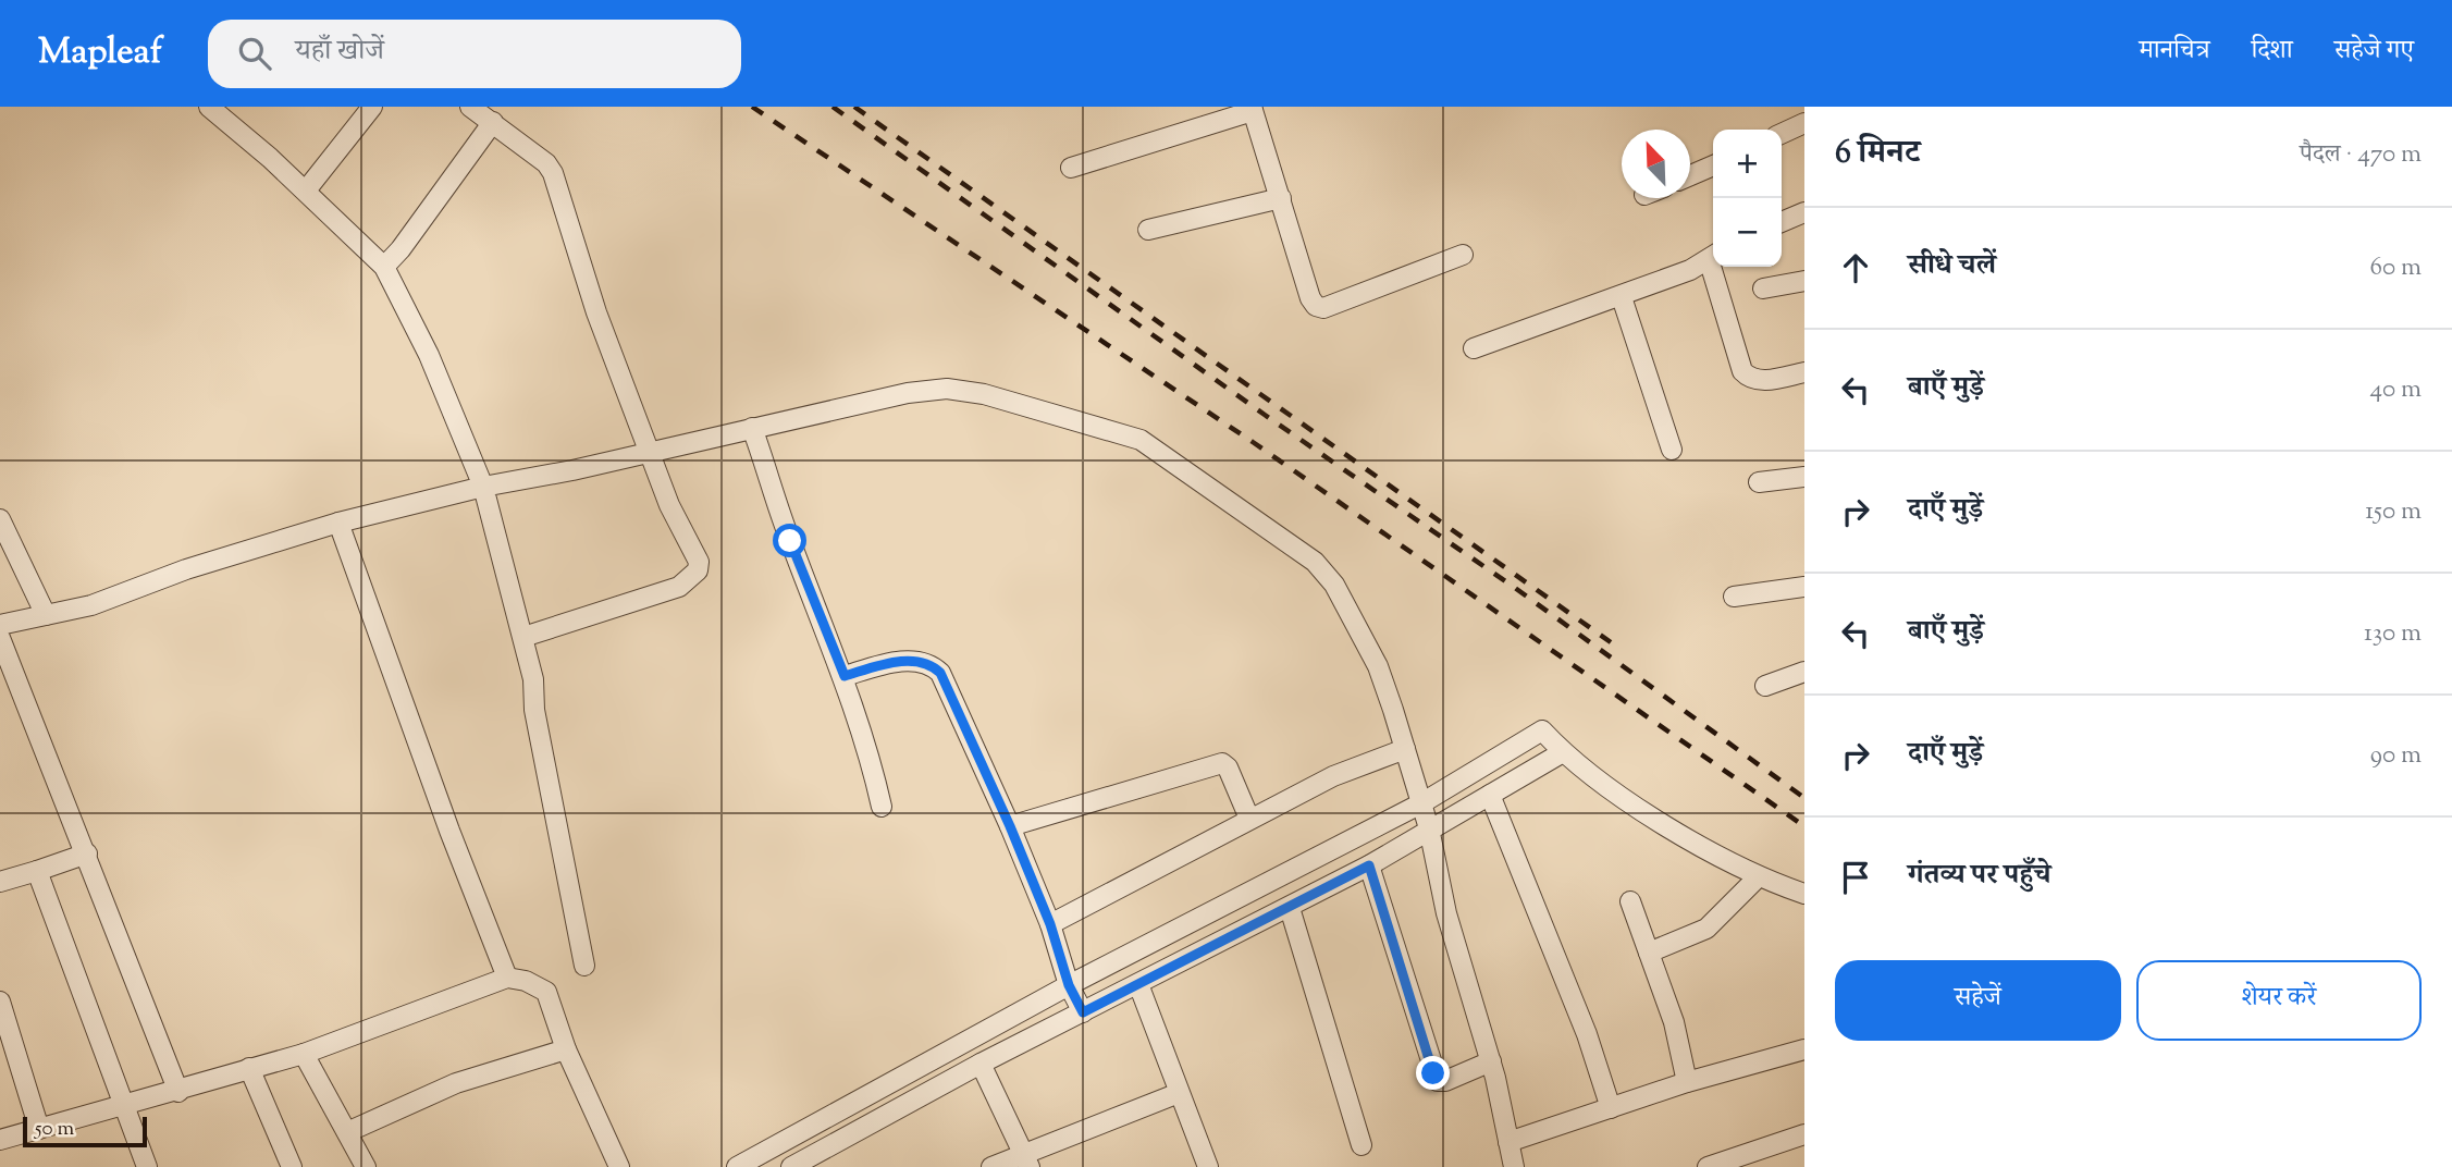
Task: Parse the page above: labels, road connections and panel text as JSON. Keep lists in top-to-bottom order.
{
  "scale_bar": "50 m",
  "north": "top left",
  "page": {
    "header": "Mapleaf",
    "search": "यहाँ खोजें",
    "nav": ["मानचित्र", "दिशा", "सहेजे गए"],
    "heading": ["6 मिनट", "पैदल · 470 m"],
    "map_buttons": ["+", "−"],
    "list": [
      ["सीधे चलें", "60 m"],
      ["बाएँ मुड़ें", "40 m"],
      ["दाएँ मुड़ें", "150 m"],
      ["बाएँ मुड़ें", "130 m"],
      ["दाएँ मुड़ें", "90 m"],
      "गंतव्य पर पहुँचे"
    ],
    "buttons": ["सहेजें", "शेयर करें"],
    "scale": "50 m"
  }
}
